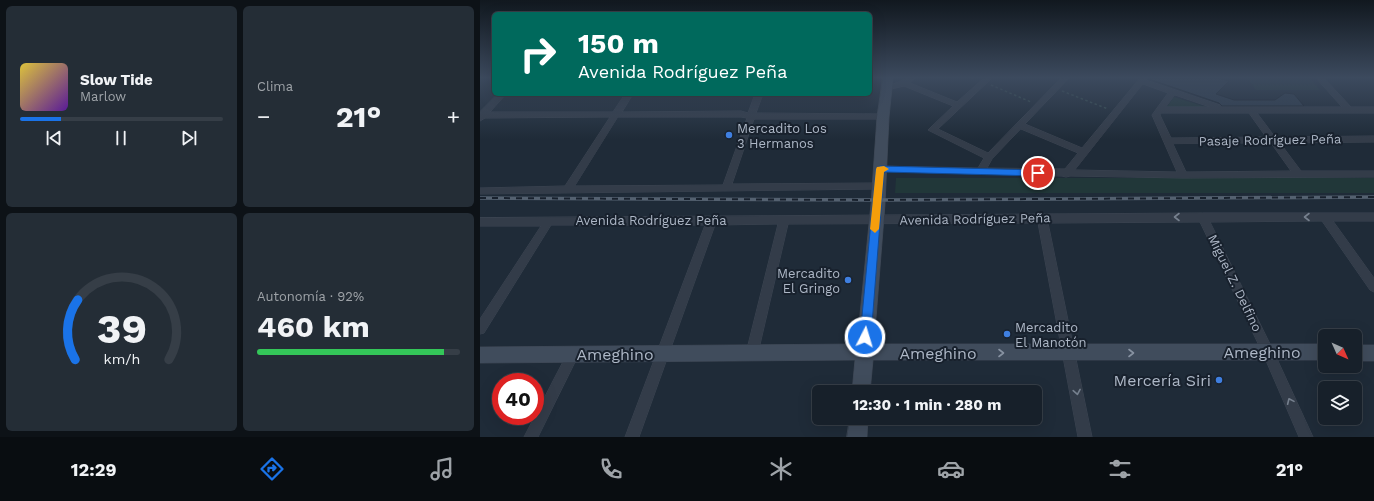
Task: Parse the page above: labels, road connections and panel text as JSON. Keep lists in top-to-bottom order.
{
  "streets": {
    "street": [
      "Pasaje Rodríguez Peña",
      "Avenida Rodríguez Peña",
      "Miguel Z. Delfino",
      "Ameghino"
    ]
  },
  "crossings": [
    ["Avenida Rodríguez Peña", "Miguel Z. Delfino"],
    ["Miguel Z. Delfino", "Ameghino"]
  ],
  "one_way": ["Miguel Z. Delfino", "Ameghino"],
  "places": [
    "Mercadito Los 3 Hermanos",
    "Mercadito El Gringo",
    "Mercadito El Manotón",
    "Mercería Siri"
  ],
  "north": "bottom right",
  "page": {
    "tile": [
      "Clima",
      ["Autonomía · 92%", "460 km"]
    ],
    "turn": ["150 m", "Avenida Rodríguez Peña"],
    "song": ["Slow Tide", "Marlow"],
    "heat": ["−", "21°", "+"],
    "limit": "40",
    "trip": "12:30 · 1 min · 280 m",
    "tabs": ["12:29", "21°"],
    "gauge": ["39", "km/h"]
  }
}
